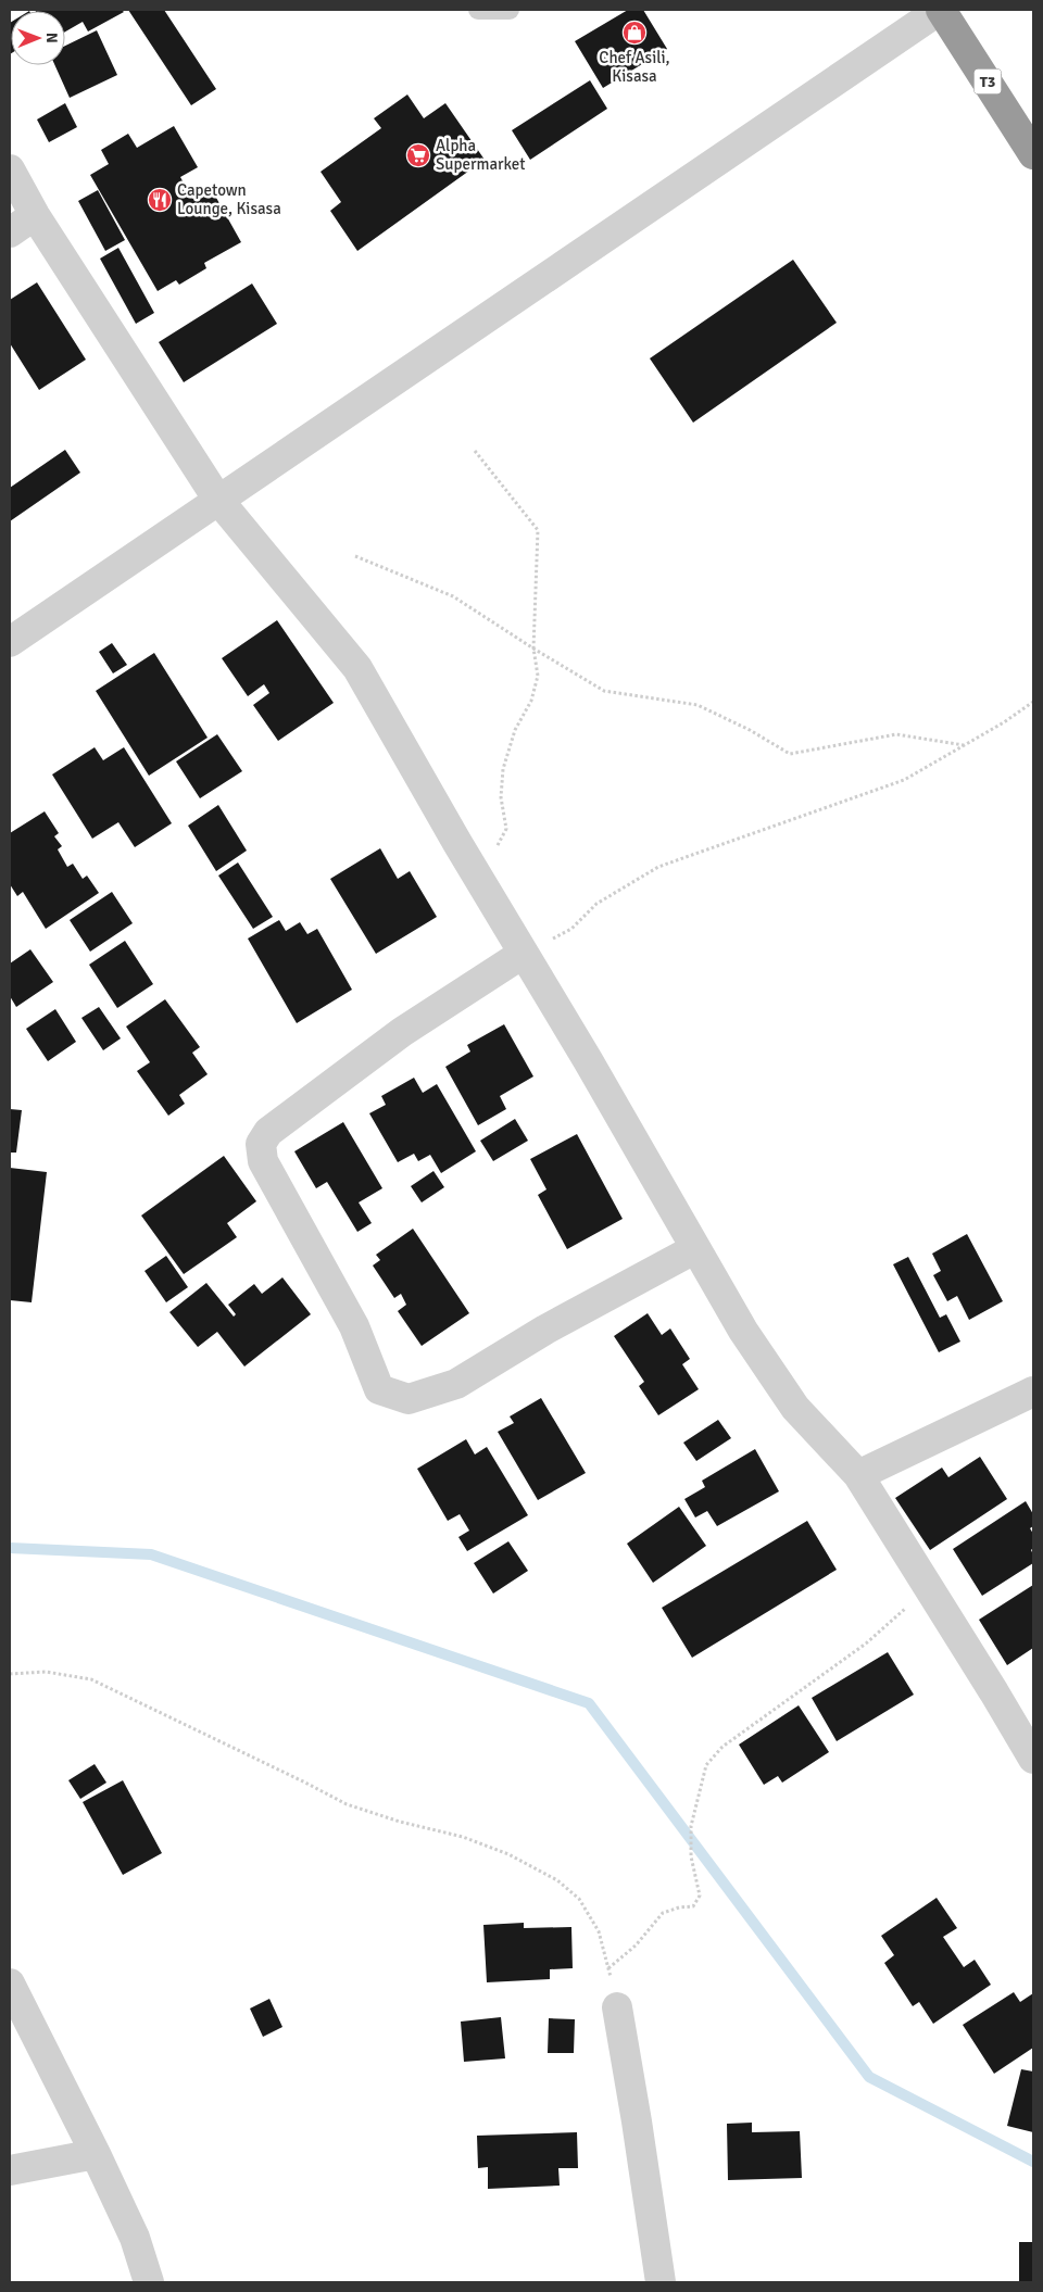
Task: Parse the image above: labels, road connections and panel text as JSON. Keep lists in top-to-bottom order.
{
  "streets": {
    "highway": ["T3"]
  },
  "places": {
    "shop": ["Chef Asili, Kisasa"],
    "supermarket": ["Alpha Supermarket"],
    "restaurant": ["Capetown Lounge, Kisasa"]
  },
  "north": "right"
}
